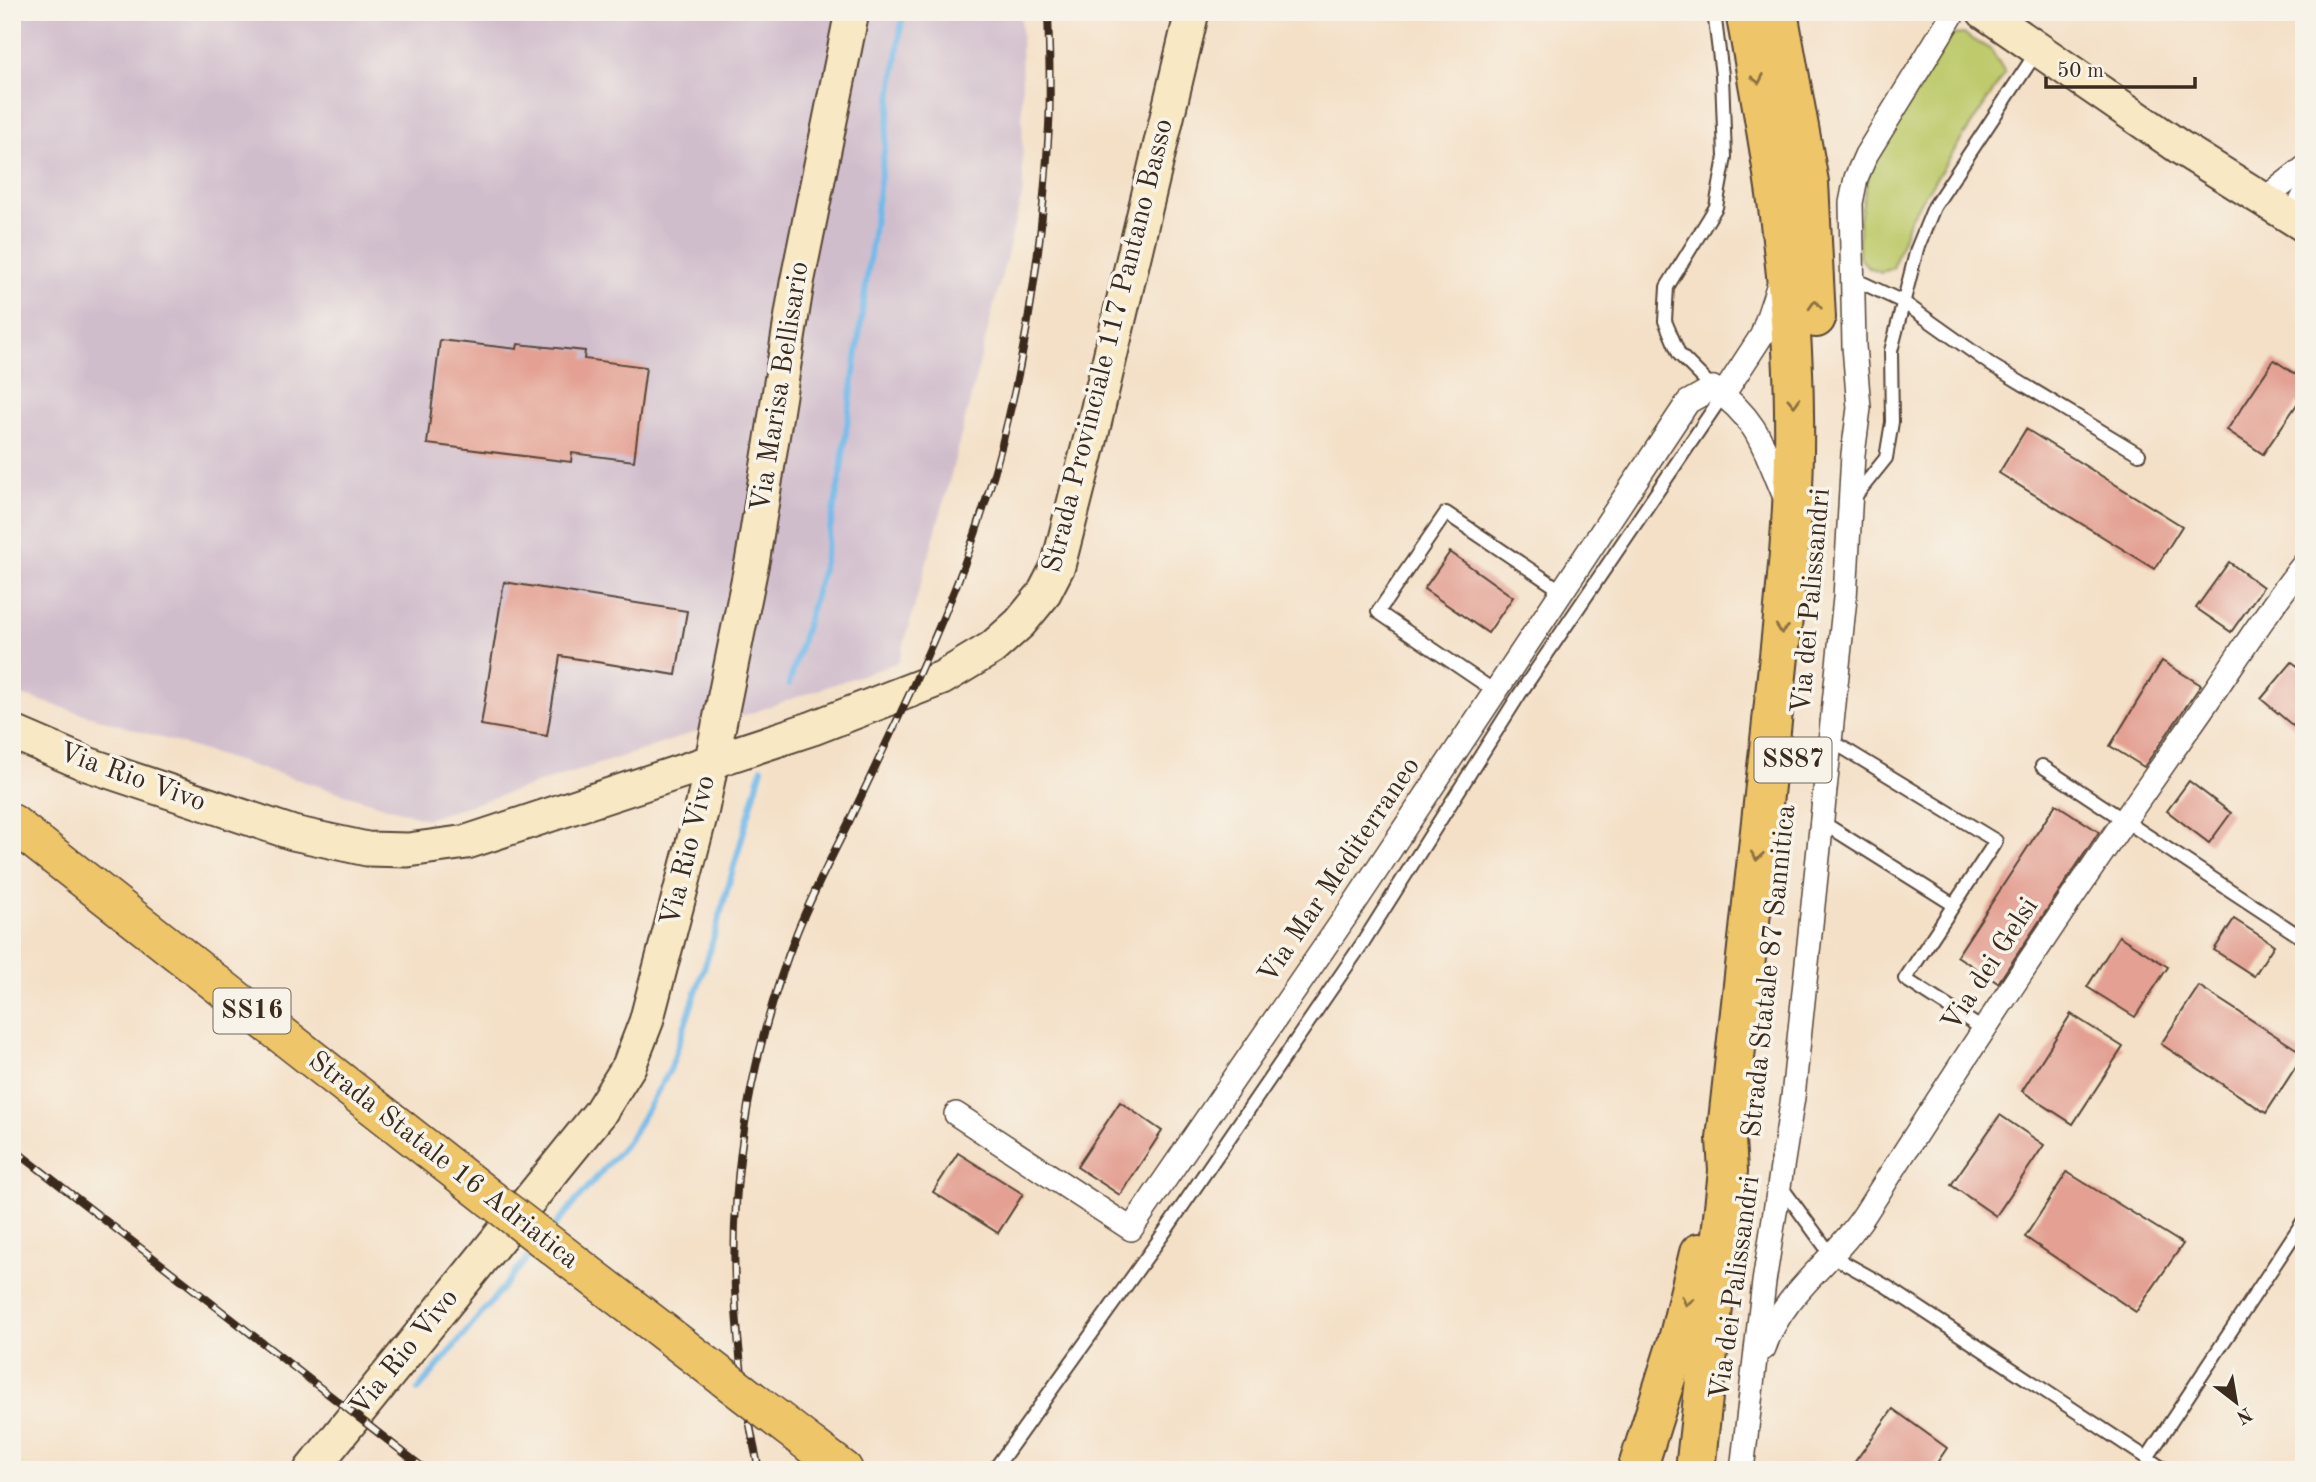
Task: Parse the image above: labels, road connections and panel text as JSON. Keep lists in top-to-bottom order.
{
  "streets": {
    "highway": ["SS87", "Strada Statale 87 Sannitica"],
    "main road": ["SS16", "Strada Statale 16 Adriatica"],
    "street": [
      "Strada Provinciale 117 Pantano Basso",
      "Via Marisa Bellisario",
      "Via dei Palissandri",
      "Via Rio Vivo",
      "Via Mar Mediterraneo",
      "Via dei Gelsi"
    ]
  },
  "crossings": [
    ["Strada Provinciale 117 Pantano Basso", "Via Marisa Bellisario"],
    ["Strada Provinciale 117 Pantano Basso", "Via Rio Vivo"],
    ["Via Marisa Bellisario", "Via Rio Vivo"],
    ["Via dei Palissandri", "Via dei Gelsi"],
    ["SS87", "Strada Statale 87 Sannitica"]
  ],
  "scale_bar": "50 m",
  "north": "bottom right"
}
